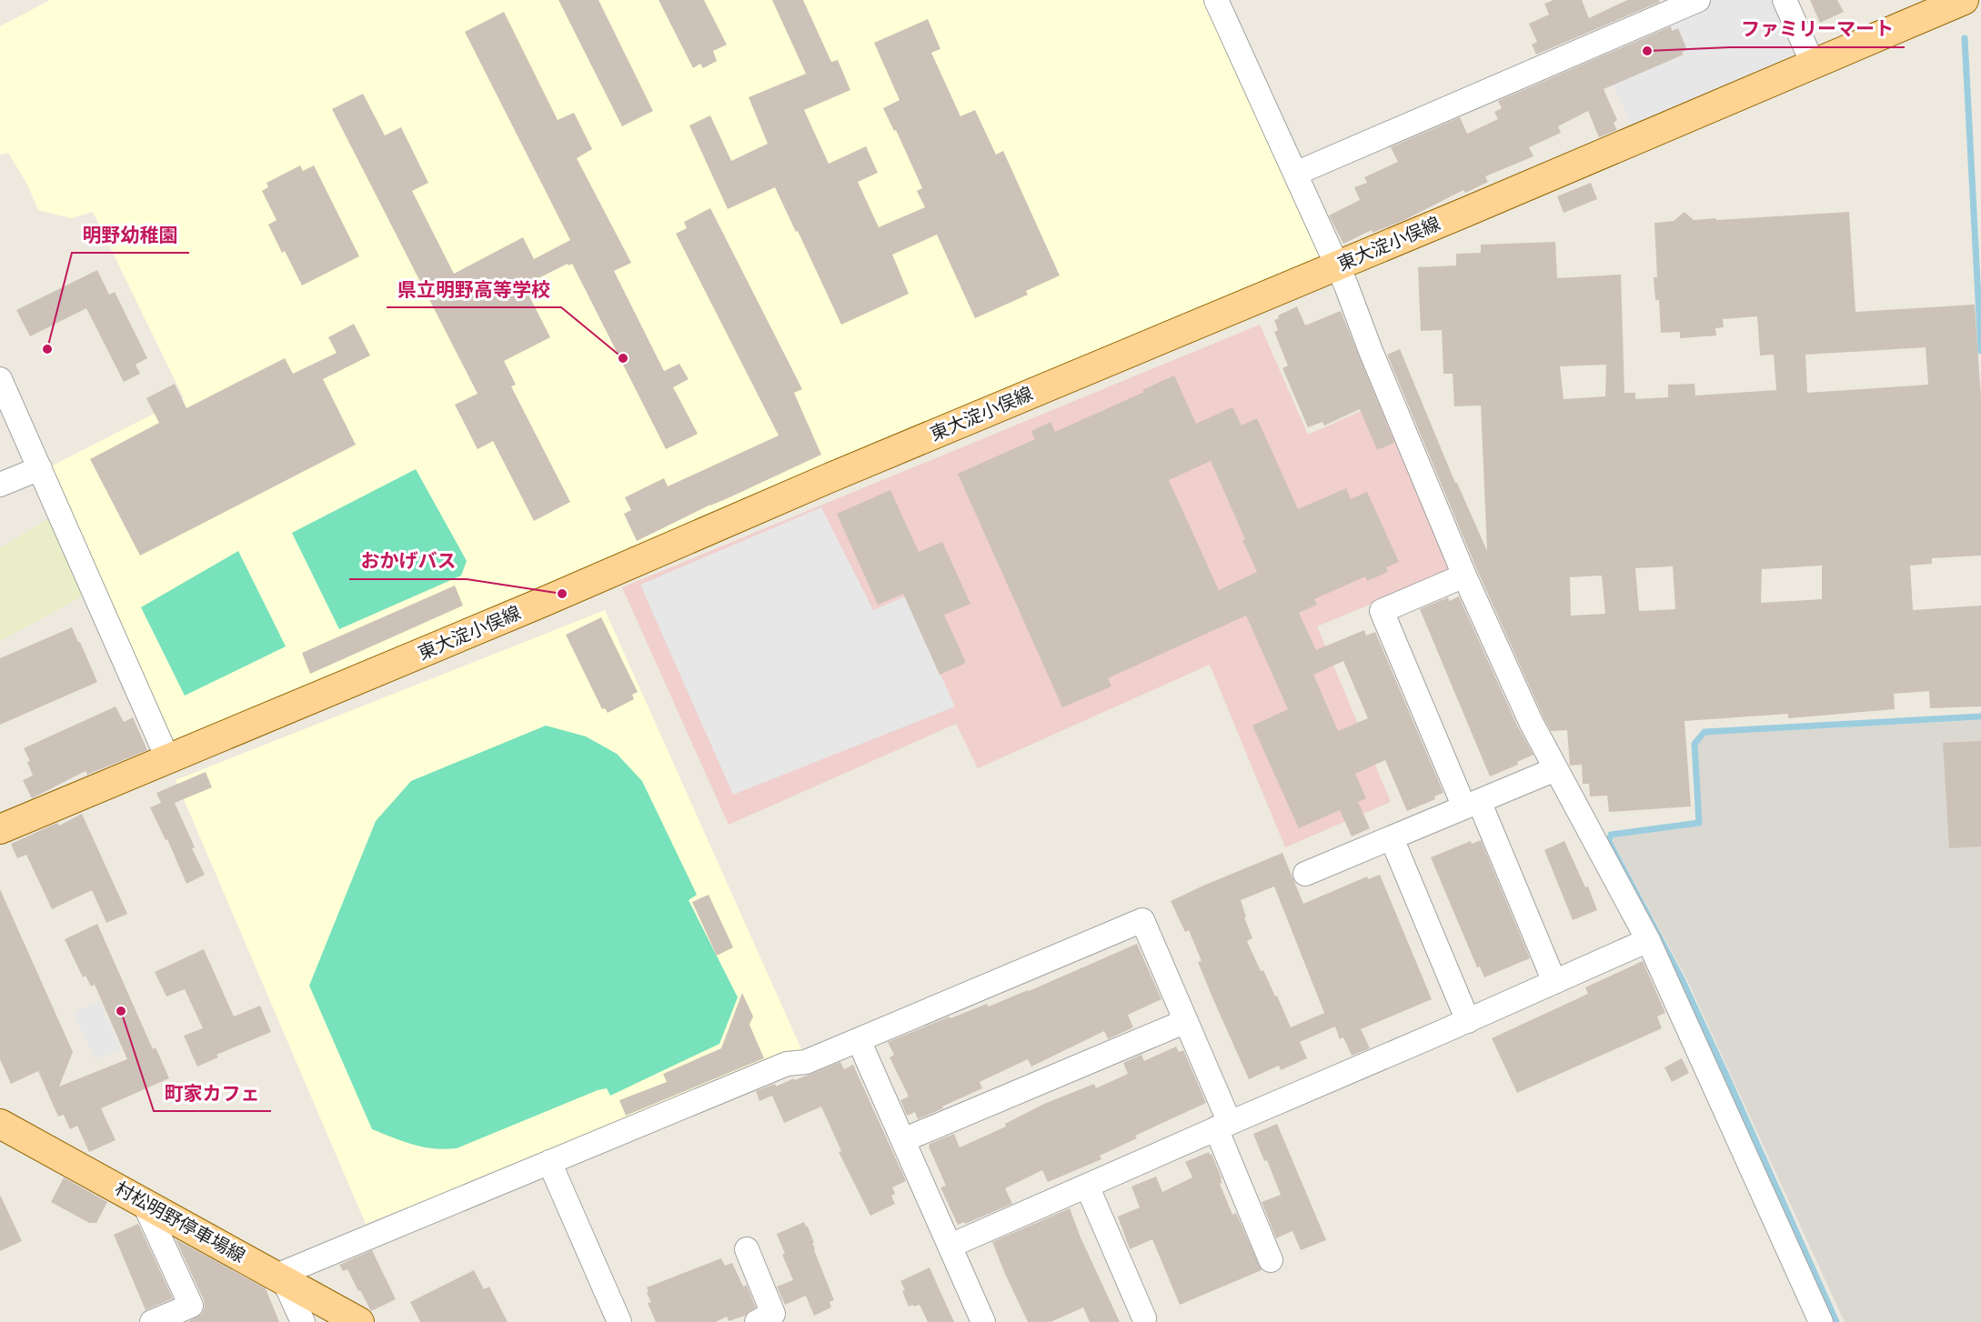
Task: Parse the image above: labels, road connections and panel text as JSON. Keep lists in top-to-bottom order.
{
  "streets": {
    "main road": ["東大淀小俣線", "村松明野停車場線"]
  },
  "places": [
    "ファミリーマート",
    "明野幼稚園",
    "県立明野高等学校",
    "おかげバス",
    "町家カフェ"
  ]
}
